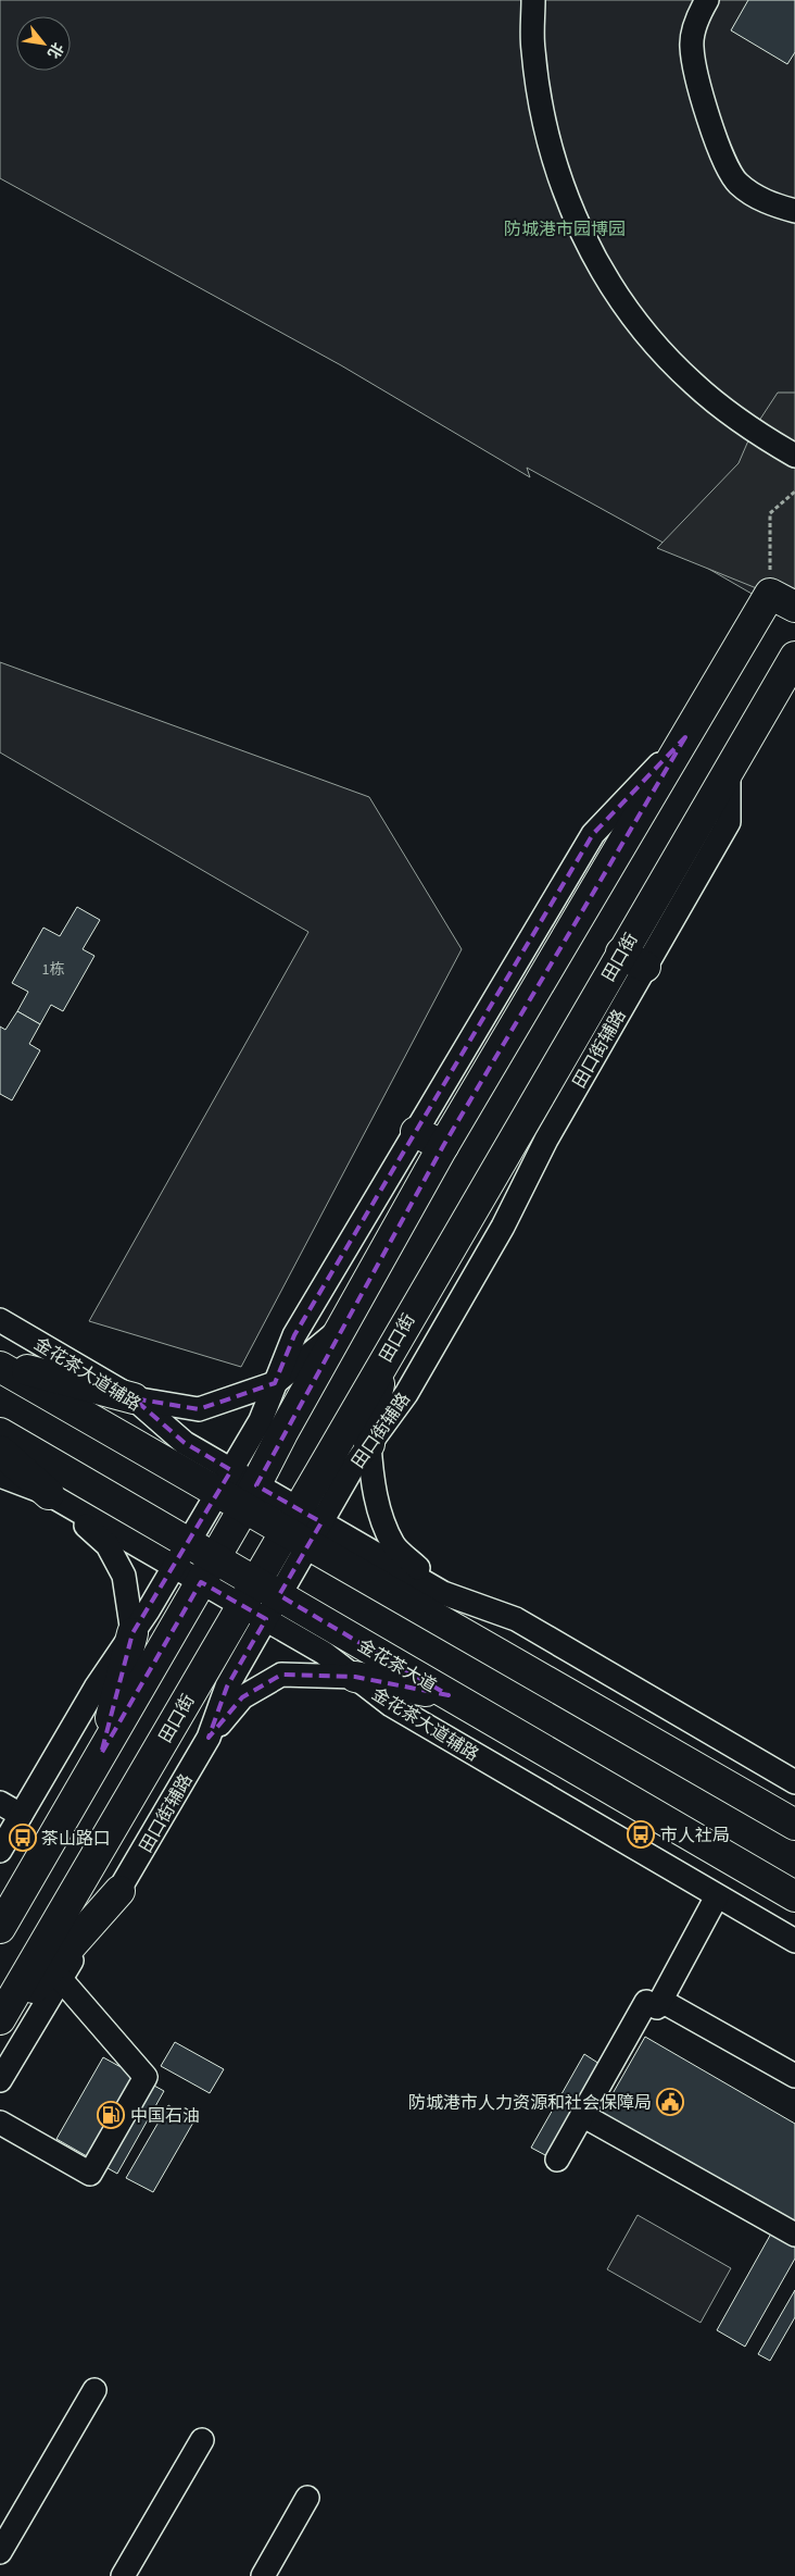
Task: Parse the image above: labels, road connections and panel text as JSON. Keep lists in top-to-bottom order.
{
  "streets": {
    "main road": ["田口街", "金花茶大道"],
    "street": ["田口街辅路", "金花茶大道辅路"]
  },
  "crossings": [
    ["田口街", "田口街辅路"],
    ["田口街", "金花茶大道辅路"],
    ["田口街", "金花茶大道"],
    ["田口街辅路", "金花茶大道辅路"],
    ["田口街辅路", "金花茶大道"],
    ["金花茶大道辅路", "金花茶大道"]
  ],
  "parks": ["防城港市园博园"],
  "places": {
    "bus stop": ["市人社局", "茶山路口"],
    "public building": ["防城港市人力资源和社会保障局"],
    "fuel station": ["中国石油"]
  },
  "house_numbers": ["1栋"],
  "north": "bottom right"
}
